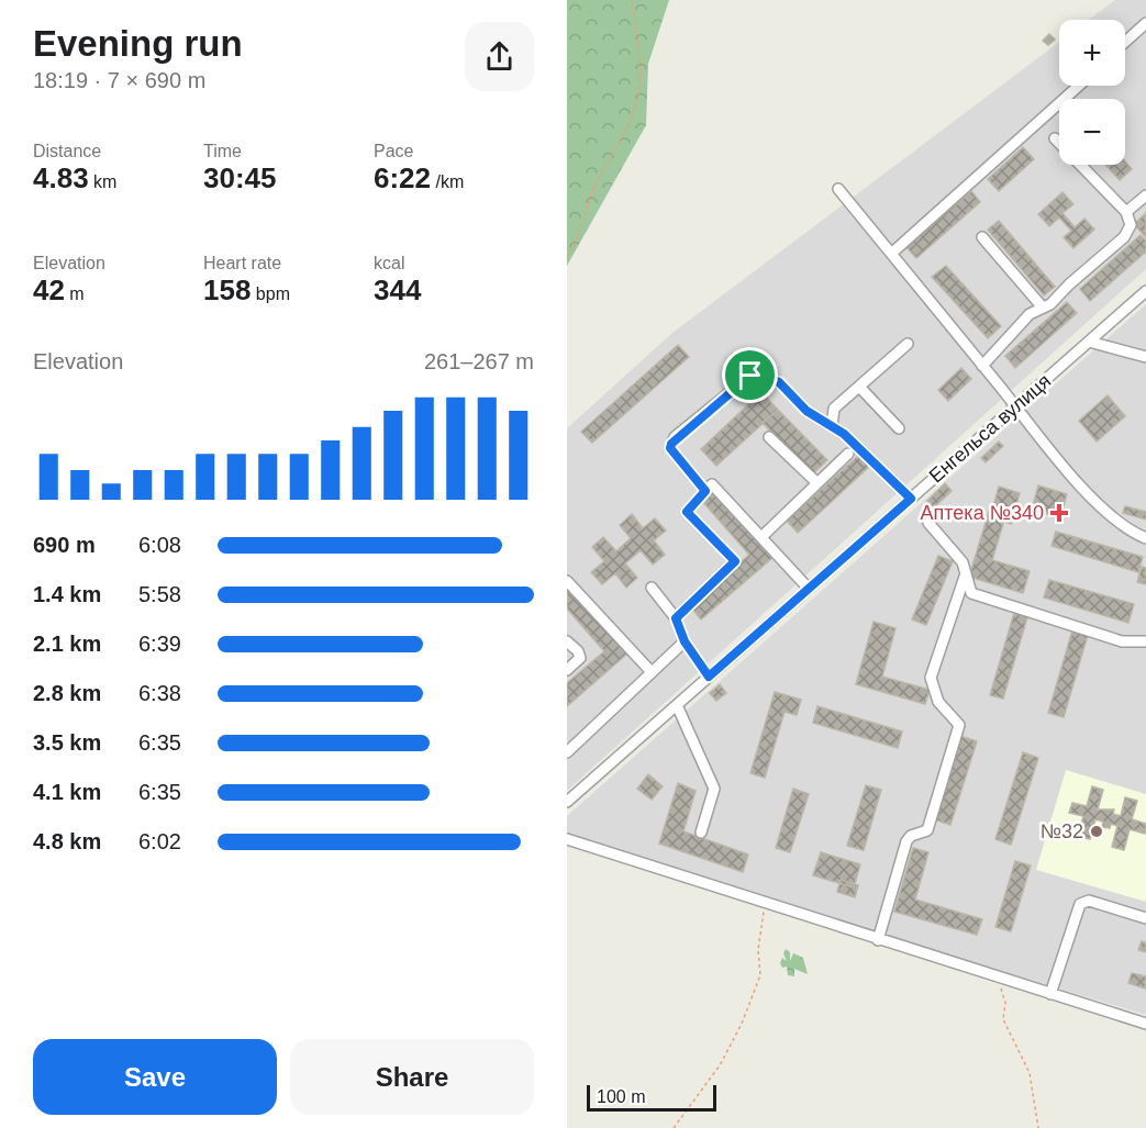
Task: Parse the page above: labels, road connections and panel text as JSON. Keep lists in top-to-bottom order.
{
  "streets": {
    "street": ["Енгельса вулиця"]
  },
  "places": {
    "health": ["Аптека №340"],
    "other": ["№32"]
  },
  "scale_bar": "100 m",
  "page": {
    "heading": ["Evening run", "18:19 · 7 × 690 m"],
    "map_buttons": ["+", "−"],
    "stats": [
      ["Distance", "4.83 km"],
      ["Time", "30:45"],
      ["Pace", "6:22 /km"],
      ["Elevation", "42 m"],
      ["Heart rate", "158 bpm"],
      ["kcal", "344"]
    ],
    "chart": ["Elevation", "261–267 m"],
    "list": [
      {
        "name": "690 m",
        "note": "6:08"
      },
      {
        "name": "1.4 km",
        "note": "5:58"
      },
      {
        "name": "2.1 km",
        "note": "6:39"
      },
      {
        "name": "2.8 km",
        "note": "6:38"
      },
      {
        "name": "3.5 km",
        "note": "6:35"
      },
      {
        "name": "4.1 km",
        "note": "6:35"
      },
      {
        "name": "4.8 km",
        "note": "6:02"
      }
    ],
    "buttons": ["Save", "Share"],
    "scale": "100 m"
  }
}
